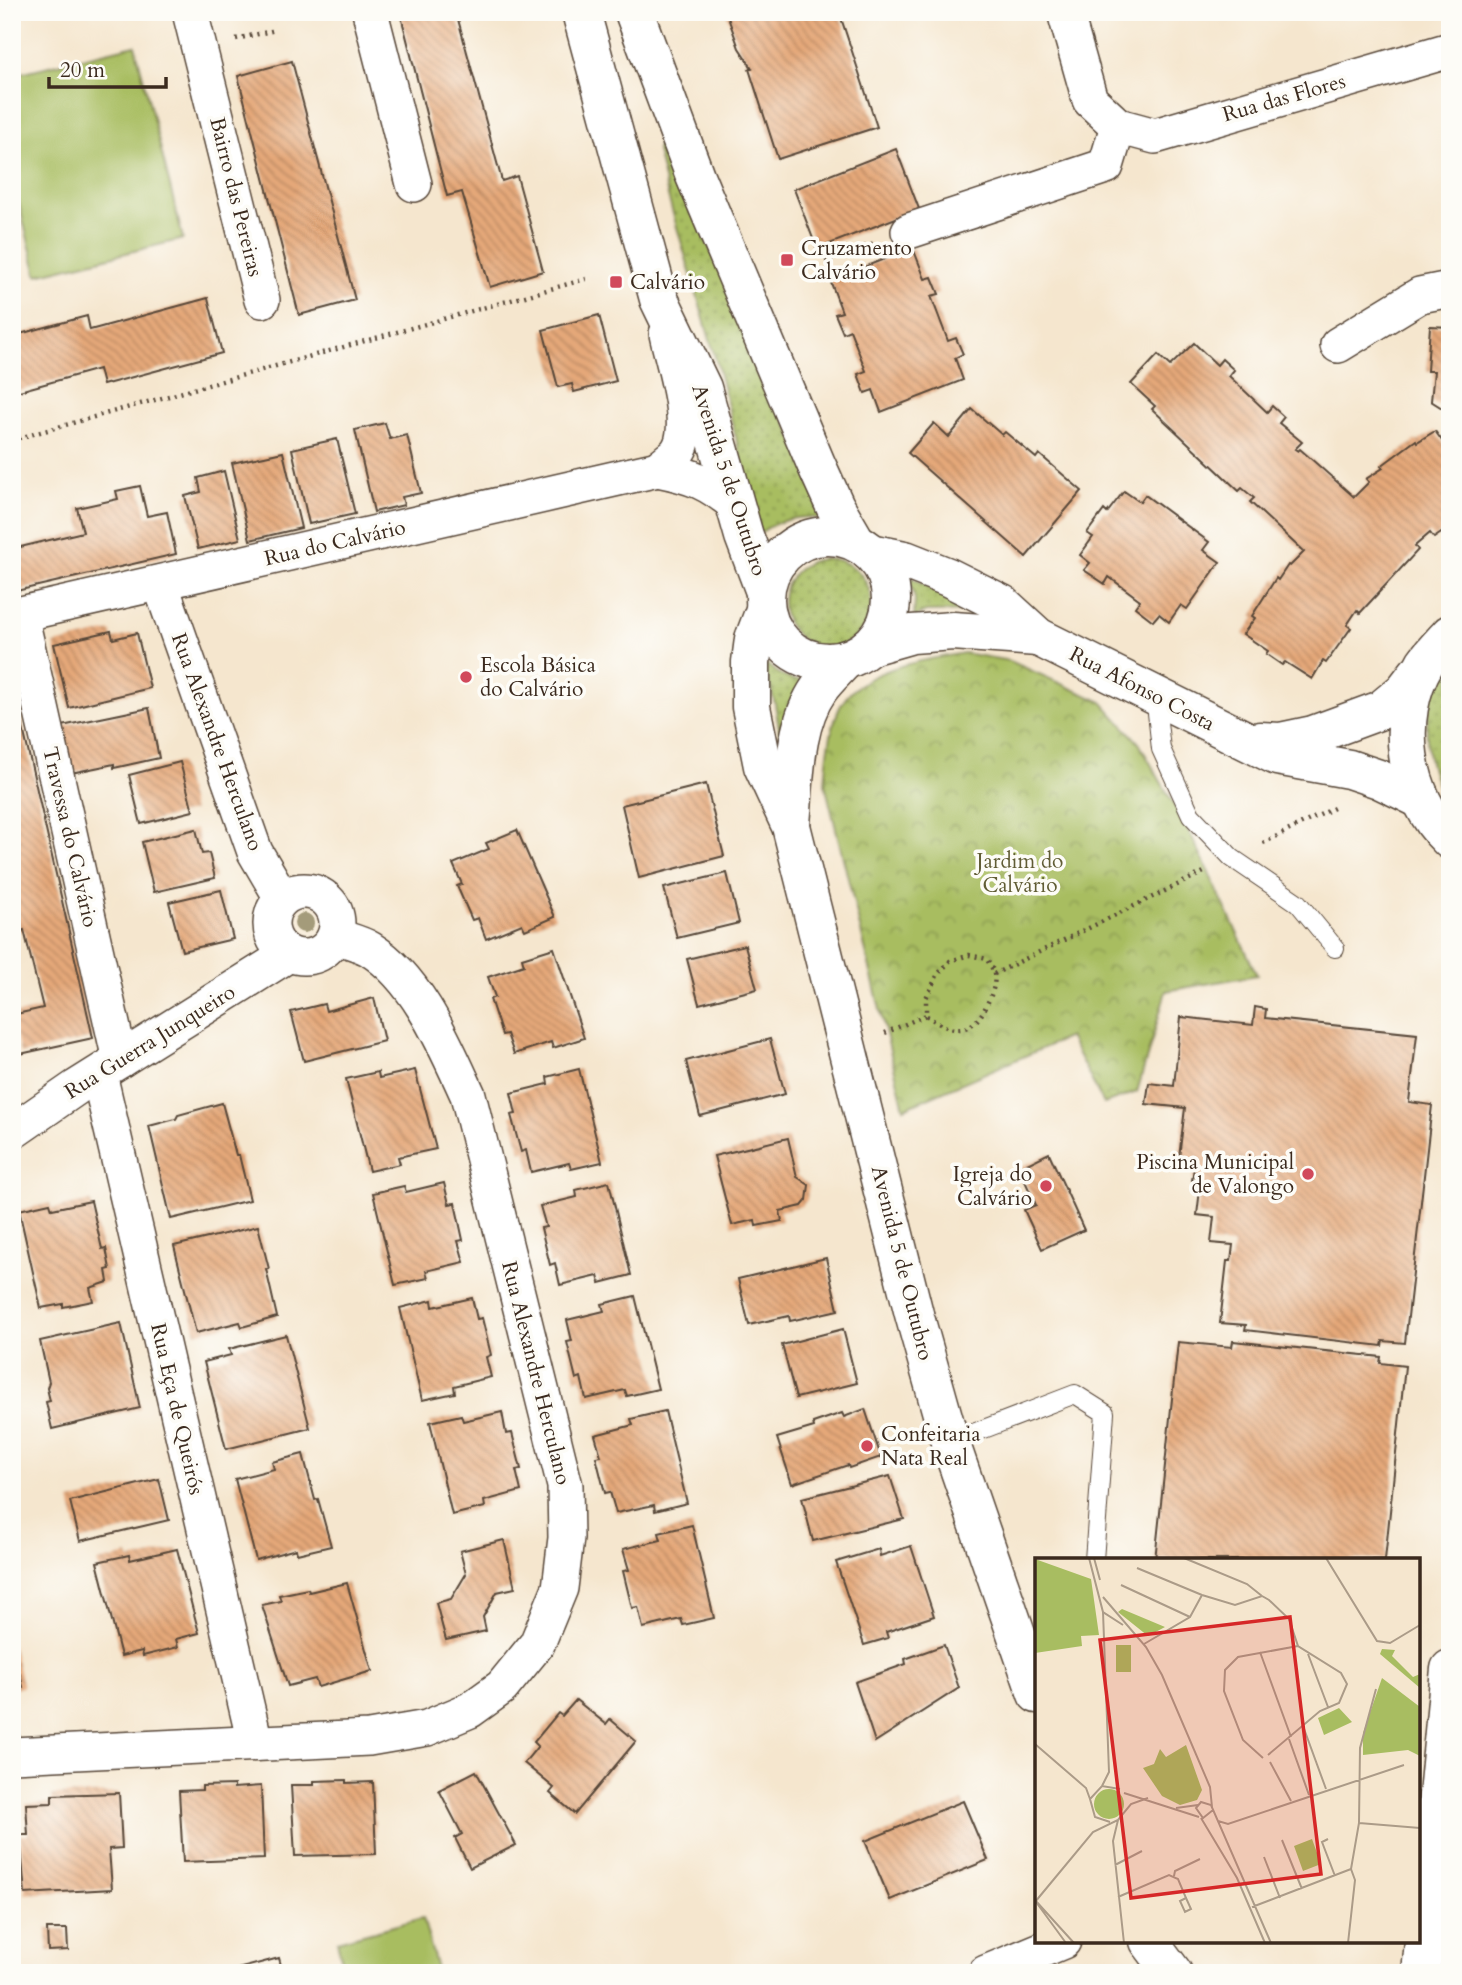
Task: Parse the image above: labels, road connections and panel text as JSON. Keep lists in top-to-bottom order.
{
  "streets": {
    "main road": ["Avenida 5 de Outubro", "Rua Afonso Costa"],
    "street": [
      "Rua das Flores",
      "Bairro das Pereiras",
      "Rua do Calvário",
      "Rua Alexandre Herculano",
      "Travessa do Calvário",
      "Rua Guerra Junqueiro",
      "Rua Eça de Queirós"
    ]
  },
  "crossings": [
    ["Avenida 5 de Outubro", "Rua do Calvário"],
    ["Avenida 5 de Outubro", "Rua Afonso Costa"],
    ["Rua do Calvário", "Rua Alexandre Herculano"],
    ["Rua do Calvário", "Travessa do Calvário"],
    ["Rua Alexandre Herculano", "Rua Guerra Junqueiro"],
    ["Rua Alexandre Herculano", "Rua Eça de Queirós"],
    ["Travessa do Calvário", "Rua Guerra Junqueiro"],
    ["Travessa do Calvário", "Rua Eça de Queirós"],
    ["Rua Guerra Junqueiro", "Rua Eça de Queirós"]
  ],
  "parks": ["Jardim do Calvário"],
  "places": {
    "transit": ["Cruzamento Calvário", "Calvário"],
    "other": [
      "Escola Básica do Calvário",
      "Piscina Municipal de Valongo",
      "Igreja do Calvário",
      "Confeitaria Nata Real"
    ]
  },
  "scale_bar": "20 m"
}
